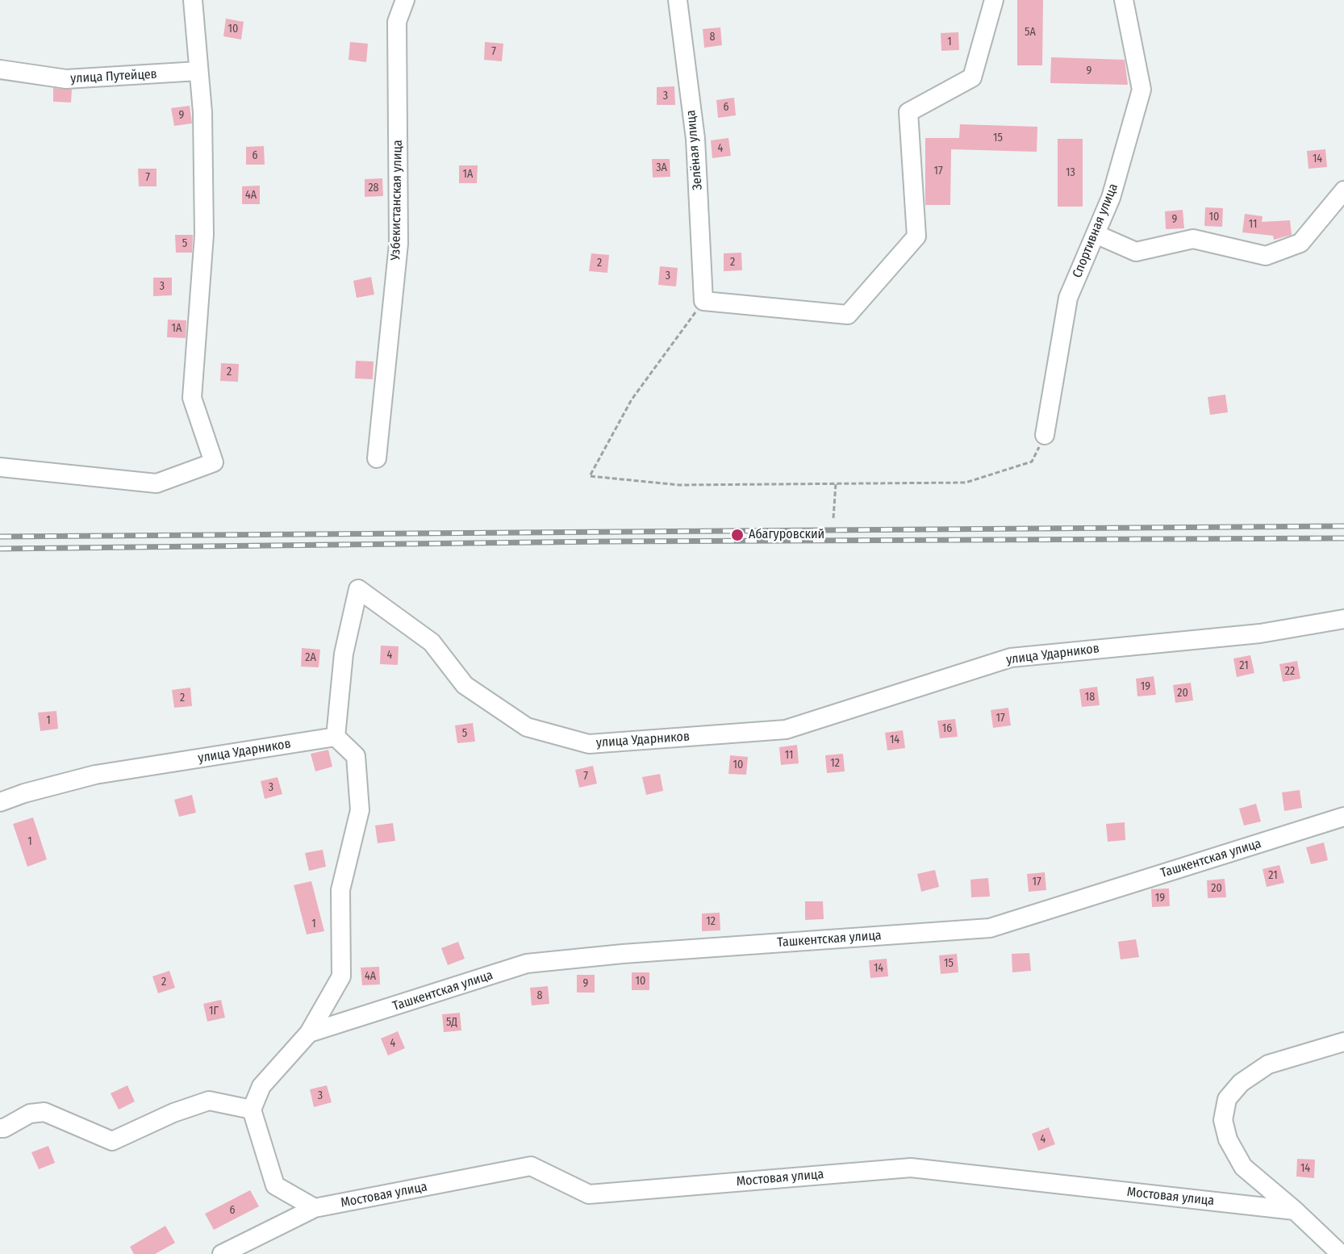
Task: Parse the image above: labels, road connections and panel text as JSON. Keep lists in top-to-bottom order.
{
  "streets": {
    "street": [
      "улица Путейцев",
      "Зелёная улица",
      "Узбекистанская улица",
      "Спортивная улица",
      "улица Ударников",
      "Ташкентская улица",
      "Мостовая улица"
    ]
  },
  "places": ["Абагуровский"],
  "house_numbers": [
    "10",
    "5А",
    "8",
    "1",
    "7",
    "9",
    "3",
    "6",
    "9",
    "15",
    "4",
    "6",
    "14",
    "3А",
    "17",
    "13",
    "1А",
    "7",
    "28",
    "4А",
    "10",
    "9",
    "11",
    "5",
    "2",
    "2",
    "3",
    "3",
    "1А",
    "2",
    "4",
    "2А",
    "21",
    "22",
    "19",
    "20",
    "18",
    "2",
    "17",
    "1",
    "16",
    "5",
    "14",
    "11",
    "12",
    "10",
    "7",
    "3",
    "1",
    "21",
    "17",
    "20",
    "19",
    "12",
    "1",
    "15",
    "14",
    "4А",
    "10",
    "2",
    "9",
    "8",
    "1Г",
    "5Д",
    "4",
    "3",
    "4",
    "14",
    "6"
  ]
}
